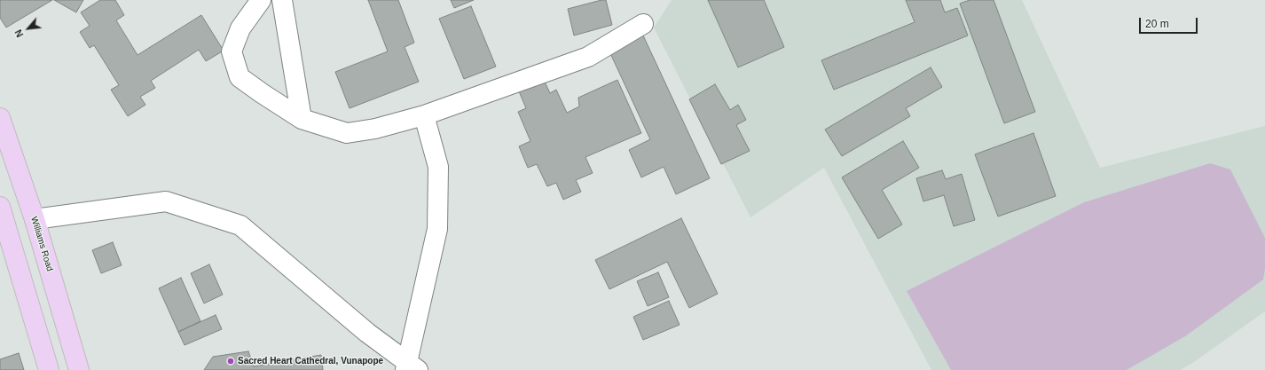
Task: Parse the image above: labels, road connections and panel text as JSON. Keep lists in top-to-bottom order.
{
  "streets": {
    "main road": ["Williams Road"]
  },
  "places": ["Sacred Heart Cathedral, Vunapope"],
  "scale_bar": "20 m",
  "north": "bottom left"
}
